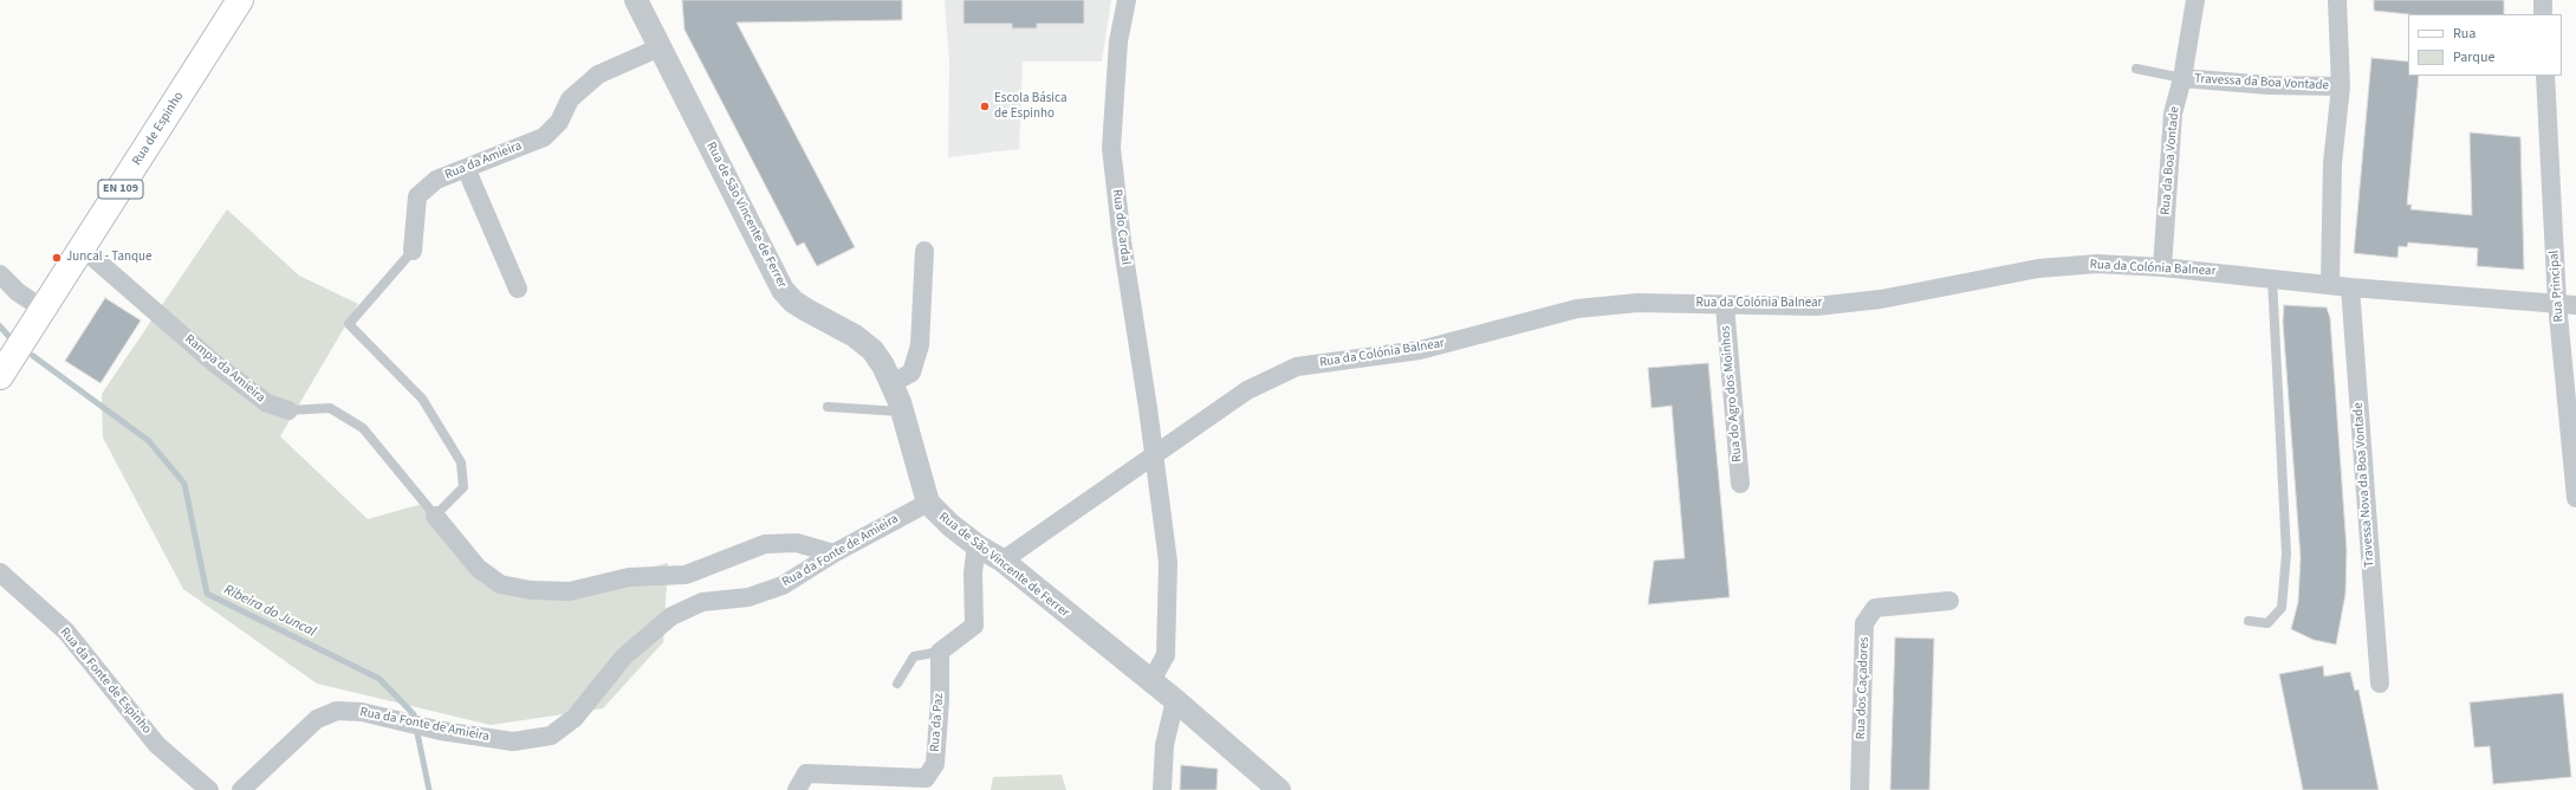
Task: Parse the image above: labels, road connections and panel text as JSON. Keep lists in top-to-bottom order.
{
  "streets": {
    "main road": ["Rua de Espinho", "EN 109"],
    "street": [
      "Travessa da Boa Vontade",
      "Rua da Amieira",
      "Rua da Boa Vontade",
      "Rua de São Vincente de Ferrer",
      "Rua do Cardal",
      "Rua da Colónia Balnear",
      "Rua Principal",
      "Rampa da Amieira",
      "Rua do Agro dos Moinhos",
      "Travessa Nova da Boa Vontade",
      "Rua da Fonte de Amieira",
      "Rua da Fonte de Espinho",
      "Rua dos Caçadores",
      "Rua da Paz"
    ]
  },
  "crossings": [
    ["Travessa da Boa Vontade", "Rua da Boa Vontade"],
    ["Rua de Espinho", "Rampa da Amieira"],
    ["Rua da Amieira", "Rua de São Vincente de Ferrer"],
    ["Rua da Amieira", "Rampa da Amieira"],
    ["Rua da Boa Vontade", "Rua da Colónia Balnear"],
    ["Rua de São Vincente de Ferrer", "Rua do Cardal"],
    ["Rua de São Vincente de Ferrer", "Rua da Colónia Balnear"],
    ["Rua de São Vincente de Ferrer", "Rua da Fonte de Amieira"],
    ["Rua do Cardal", "Rua da Colónia Balnear"],
    ["Rua da Colónia Balnear", "Rua Principal"],
    ["Rua da Colónia Balnear", "Rua do Agro dos Moinhos"],
    ["Rua da Colónia Balnear", "Travessa Nova da Boa Vontade"]
  ],
  "water": ["Ribeira do Juncal"],
  "places": ["Escola Básica de Espinho", "Juncal - Tanque"],
  "legend": ["Rua", "Parque"]
}
